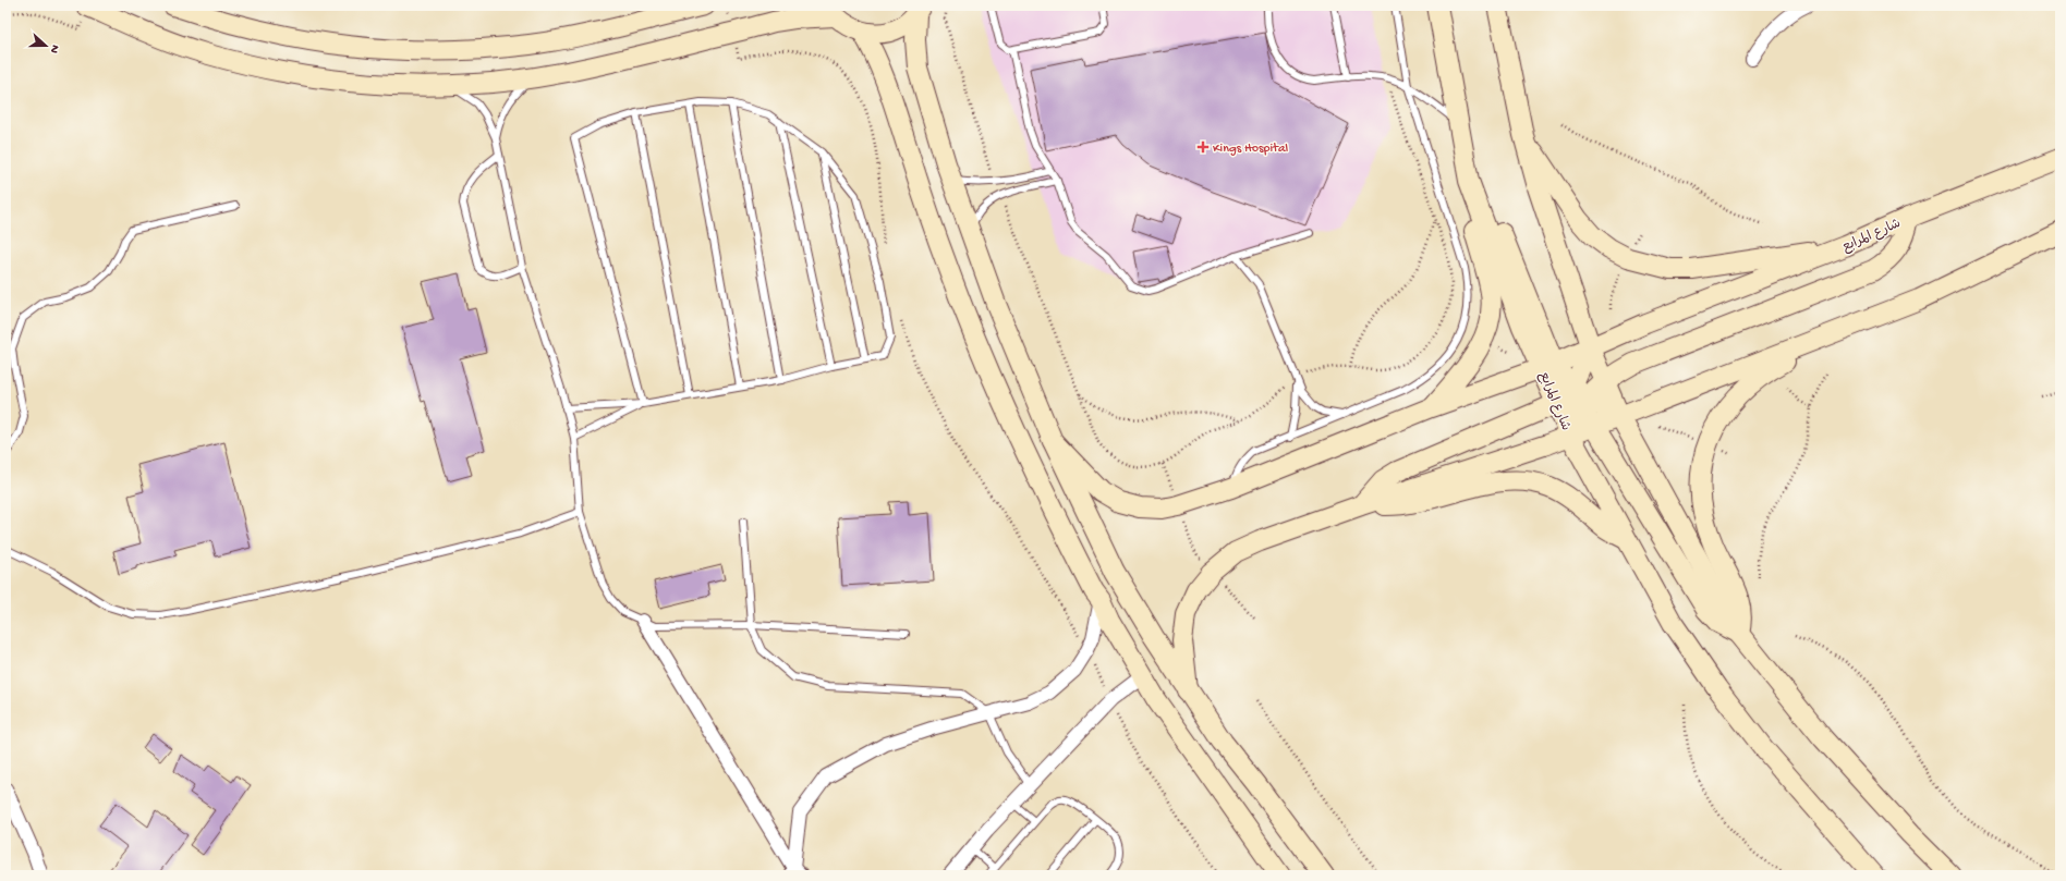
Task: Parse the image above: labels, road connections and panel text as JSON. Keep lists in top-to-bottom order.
{
  "streets": {
    "street": ["شارع المرابع"]
  },
  "places": {
    "health": ["Kings Hospital"]
  },
  "north": "right"
}
